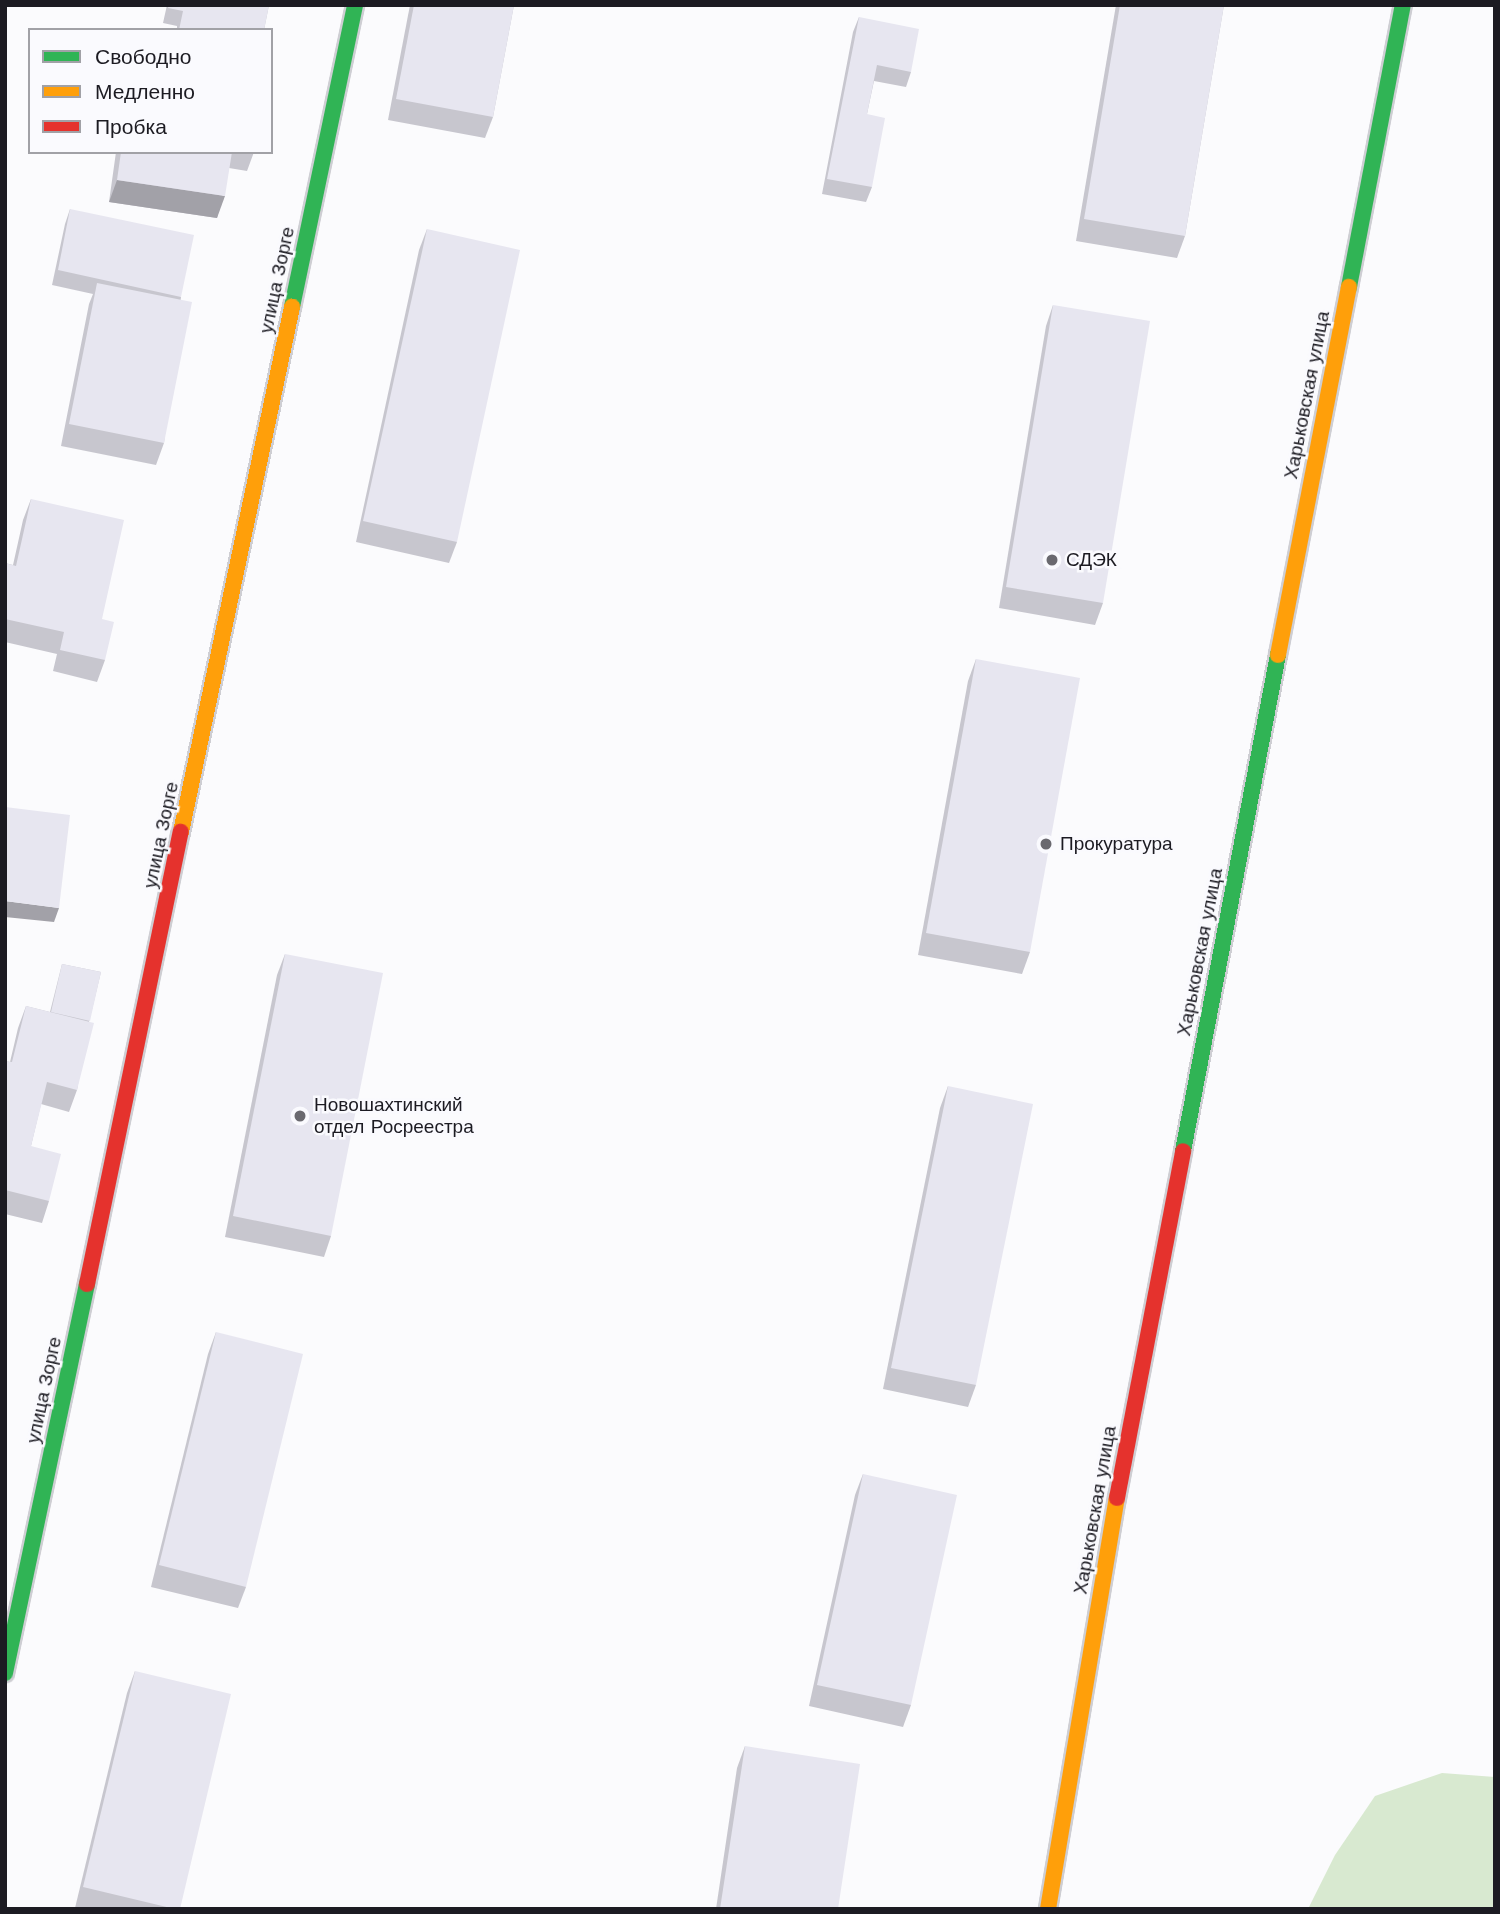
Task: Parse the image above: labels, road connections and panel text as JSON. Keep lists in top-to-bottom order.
{
  "streets": {
    "main road": ["улица Зорге", "Харьковская улица"]
  },
  "places": ["СДЭК", "Прокуратура", "Новошахтинский отдел Росреестра"],
  "legend": ["Свободно", "Медленно", "Пробка"]
}
